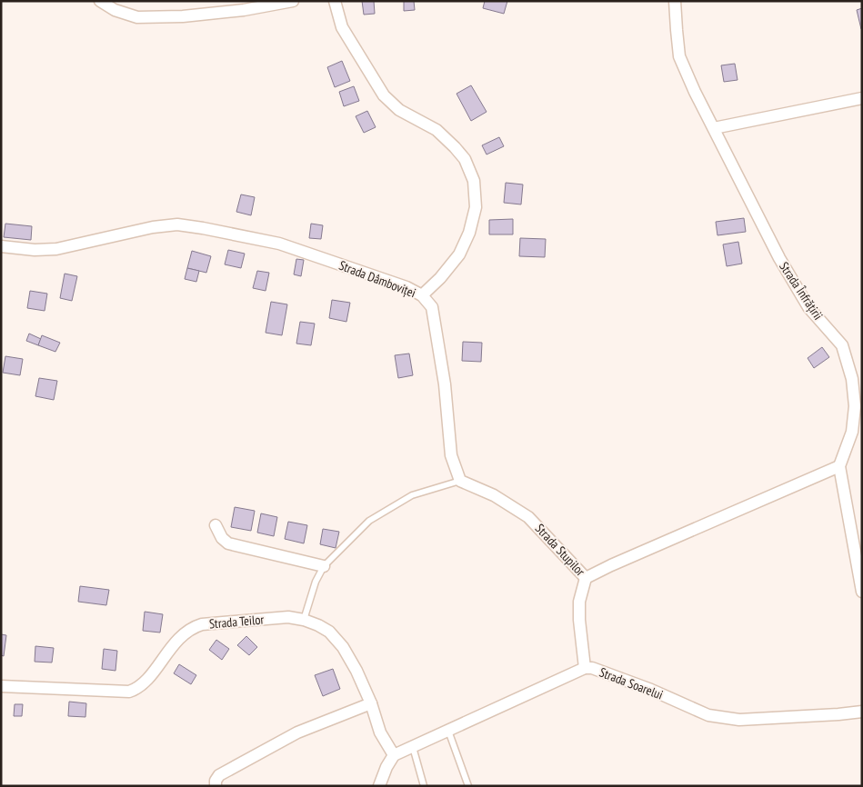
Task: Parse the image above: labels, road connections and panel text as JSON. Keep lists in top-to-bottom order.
{
  "streets": {
    "street": [
      "Strada Dâmboviței",
      "Strada Înfrățirii",
      "Strada Stupilor",
      "Strada Teilor",
      "Strada Soarelui"
    ]
  },
  "crossings": [
    ["Strada Înfrățirii", "Strada Stupilor"],
    ["Strada Teilor", "Strada Soarelui"]
  ]
}
